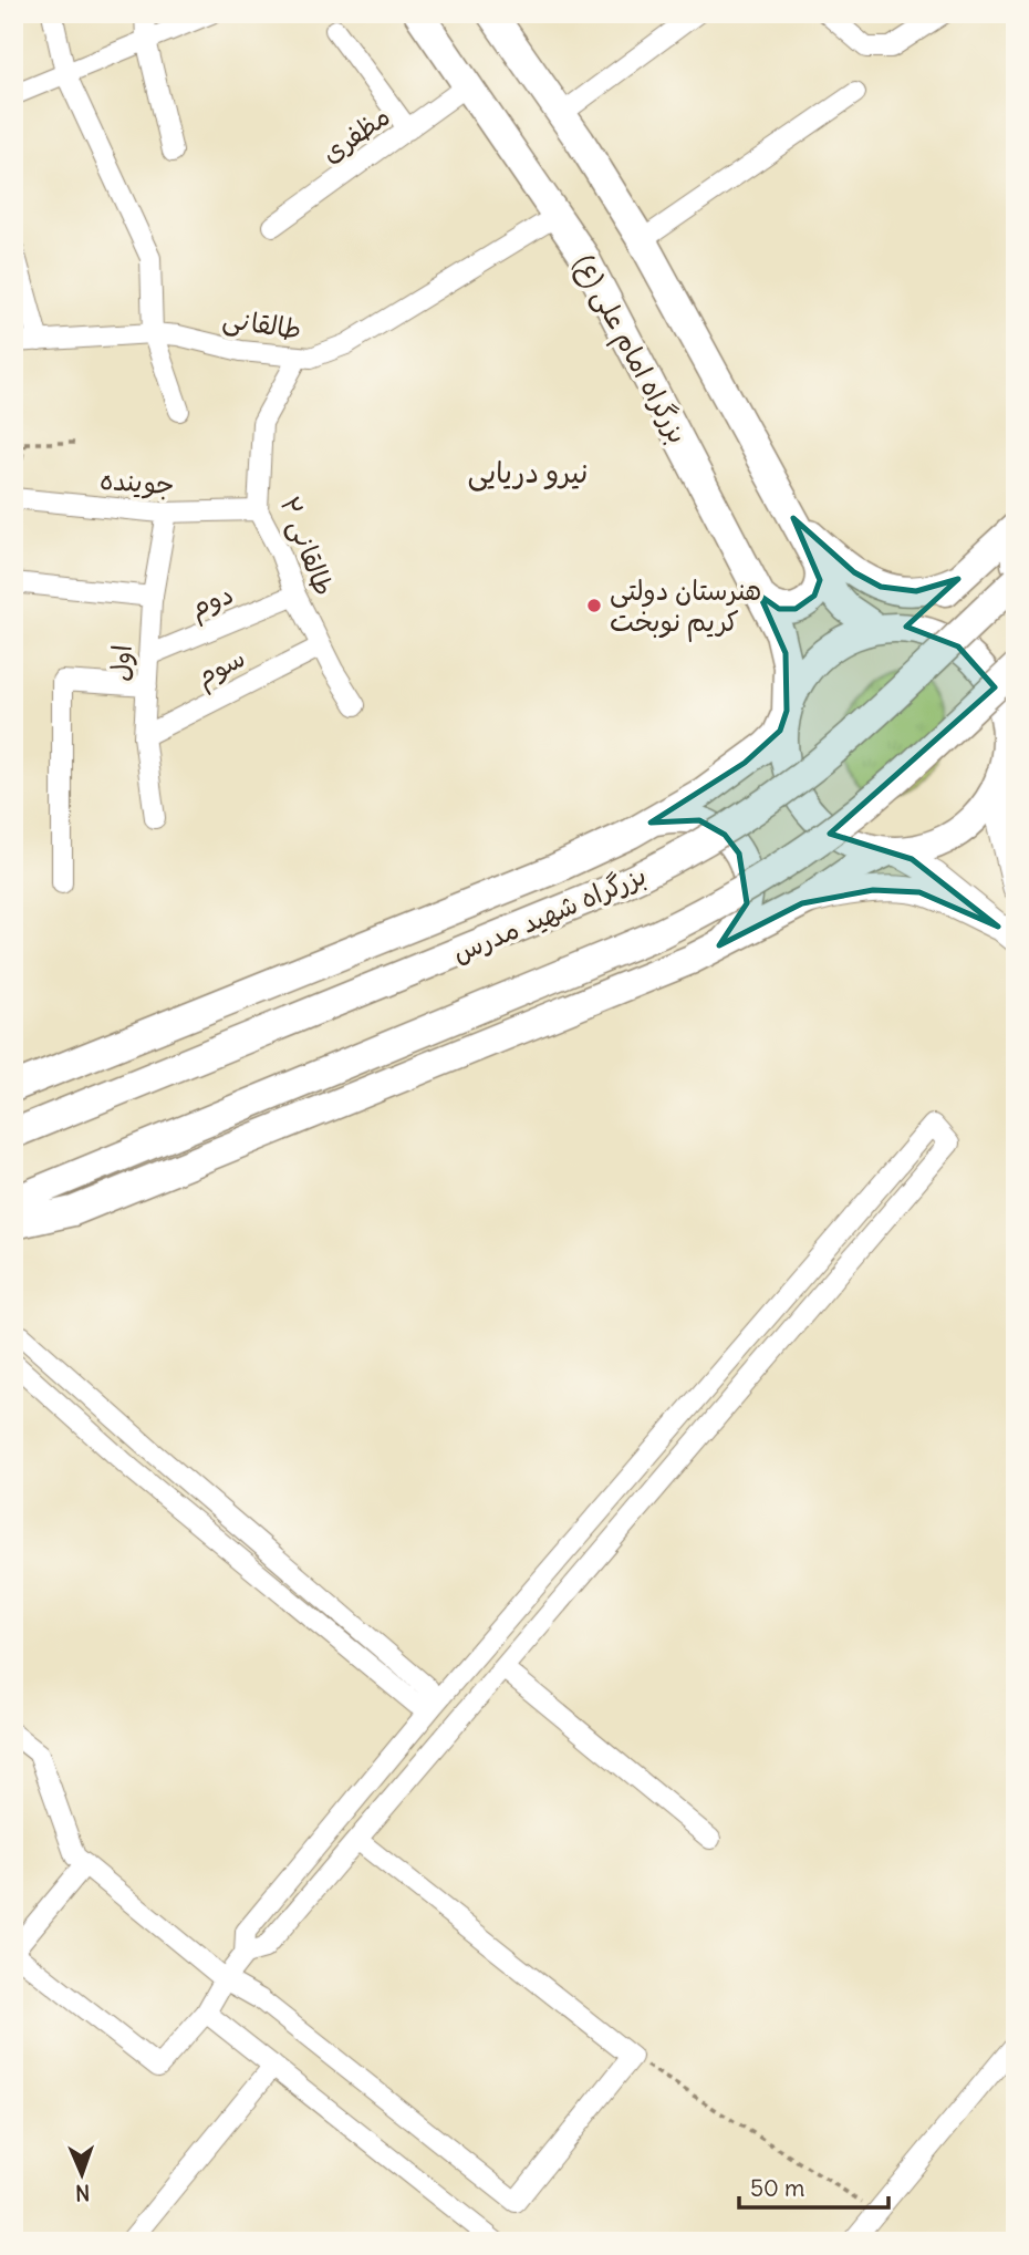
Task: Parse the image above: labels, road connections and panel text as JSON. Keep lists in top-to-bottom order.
{
  "streets": {
    "highway": ["بزرگراه امام علی (ع)", "بزرگراه شهید مدرس"],
    "street": [
      "مظفری",
      "طالقانی",
      "جوینده",
      "طالقانی ۲",
      "دوم",
      "اول",
      "سوم"
    ]
  },
  "crossings": [
    ["مظفری", "بزرگراه امام علی (ع)"],
    ["طالقانی", "بزرگراه امام علی (ع)"],
    ["طالقانی", "طالقانی ۲"],
    ["بزرگراه امام علی (ع)", "بزرگراه شهید مدرس"],
    ["جوینده", "طالقانی ۲"],
    ["جوینده", "اول"],
    ["طالقانی ۲", "دوم"],
    ["طالقانی ۲", "سوم"],
    ["دوم", "اول"],
    ["اول", "سوم"]
  ],
  "districts": ["نیرو دریایی"],
  "places": ["هنرستان دولتی کریم نوبخت"],
  "scale_bar": "50 m",
  "north": "bottom"
}
